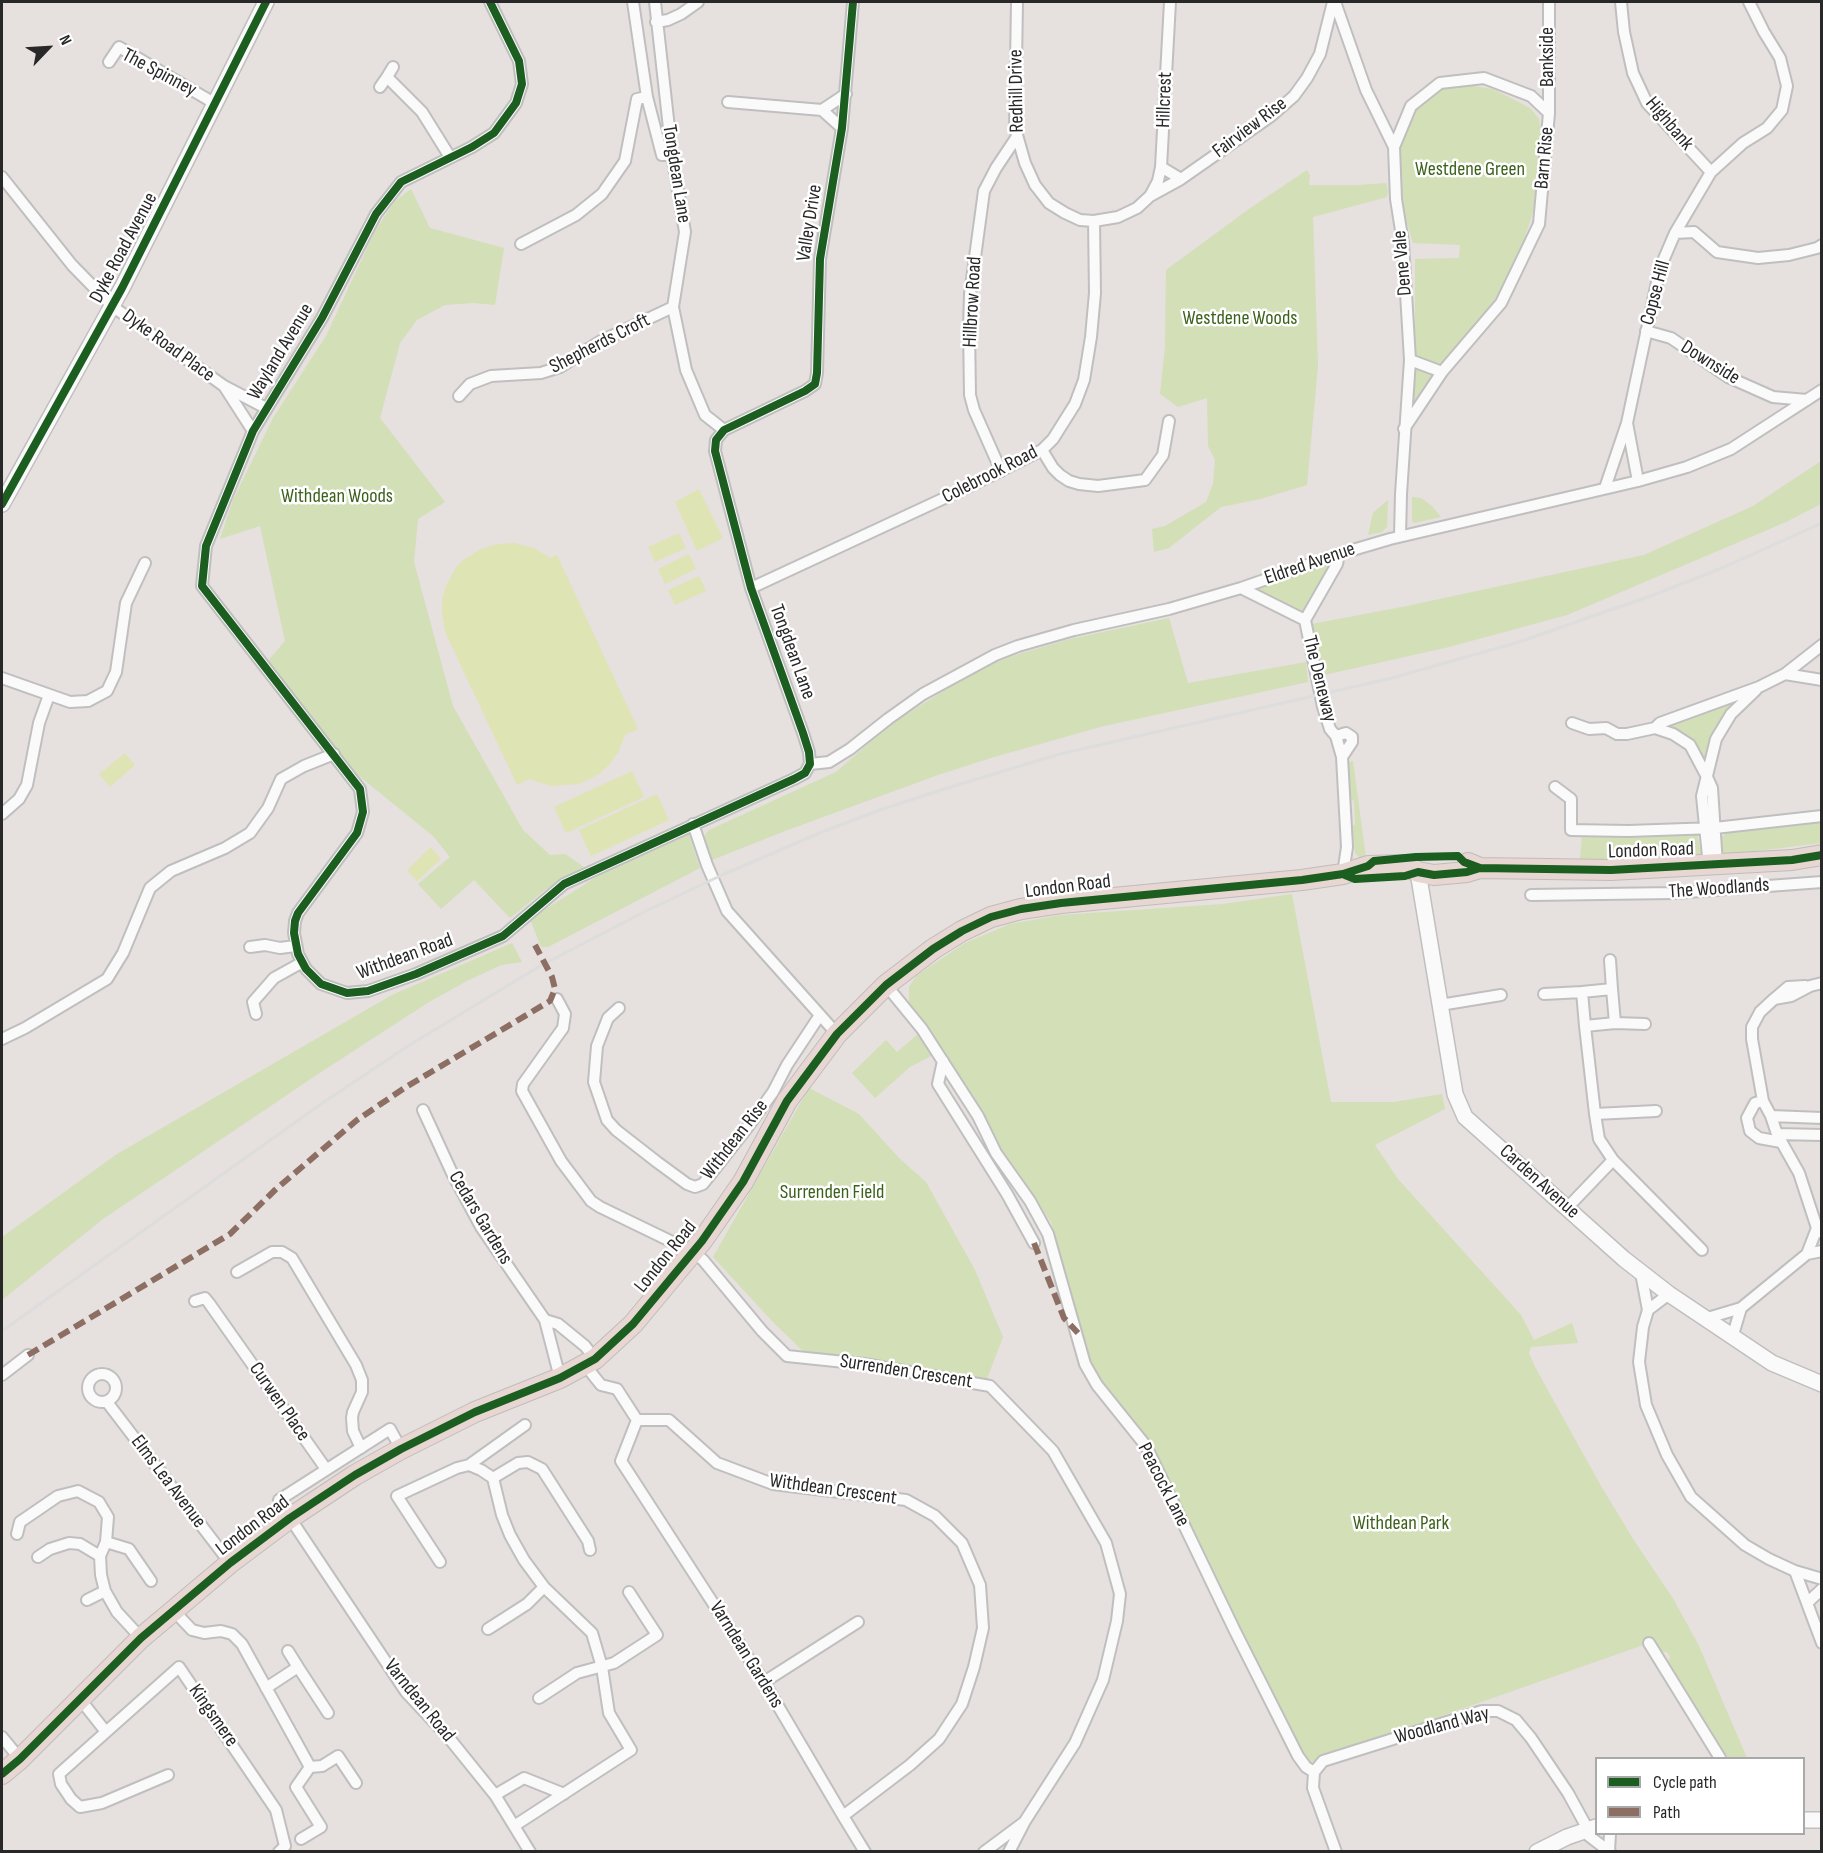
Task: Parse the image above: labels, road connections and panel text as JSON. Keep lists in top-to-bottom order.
{
  "streets": {
    "highway": ["London Road"],
    "street": [
      "Bankside",
      "The Spinney",
      "Redhill Drive",
      "Hillcrest",
      "Highbank",
      "Fairview Rise",
      "Barn Rise",
      "Tongdean Lane",
      "Valley Drive",
      "Dyke Road Avenue",
      "Dene Vale",
      "Copse Hill",
      "Hillbrow Road",
      "Shepherds Croft",
      "Dyke Road Place",
      "Wayland Avenue",
      "Downside",
      "Colebrook Road",
      "Eldred Avenue",
      "The Deneway",
      "The Woodlands",
      "Withdean Road",
      "Withdean Rise",
      "Carden Avenue",
      "Cedars Gardens",
      "Surrenden Crescent",
      "Curwen Place",
      "Elms Lea Avenue",
      "Peacock Lane",
      "Withdean Crescent",
      "Varndean Gardens",
      "Varndean Road",
      "Kingsmere",
      "Woodland Way"
    ]
  },
  "crossings": [
    ["Bankside", "Barn Rise"],
    ["The Spinney", "Dyke Road Avenue"],
    ["Redhill Drive", "Hillcrest"],
    ["Redhill Drive", "Fairview Rise"],
    ["Redhill Drive", "Hillbrow Road"],
    ["Redhill Drive", "Colebrook Road"],
    ["Hillcrest", "Fairview Rise"],
    ["Highbank", "Copse Hill"],
    ["Fairview Rise", "Dene Vale"],
    ["Barn Rise", "Dene Vale"],
    ["Tongdean Lane", "Valley Drive"],
    ["Tongdean Lane", "Shepherds Croft"],
    ["Tongdean Lane", "Colebrook Road"],
    ["Tongdean Lane", "Eldred Avenue"],
    ["Dyke Road Avenue", "Dyke Road Place"],
    ["Dene Vale", "Eldred Avenue"],
    ["Copse Hill", "Downside"],
    ["Copse Hill", "Eldred Avenue"],
    ["Hillbrow Road", "Colebrook Road"],
    ["Downside", "Eldred Avenue"],
    ["Eldred Avenue", "The Deneway"],
    ["The Deneway", "London Road"],
    ["London Road", "The Woodlands"],
    ["London Road", "Carden Avenue"],
    ["London Road", "Cedars Gardens"],
    ["London Road", "Surrenden Crescent"],
    ["London Road", "Elms Lea Avenue"],
    ["London Road", "Peacock Lane"],
    ["London Road", "Varndean Road"],
    ["Cedars Gardens", "Withdean Crescent"],
    ["Cedars Gardens", "Varndean Gardens"],
    ["Peacock Lane", "Woodland Way"],
    ["Withdean Crescent", "Varndean Gardens"]
  ],
  "parks": [
    "Westdene Green",
    "Westdene Woods",
    "Withdean Woods",
    "Surrenden Field",
    "Withdean Park"
  ],
  "legend": ["Cycle path", "Path"],
  "north": "top right"
}
